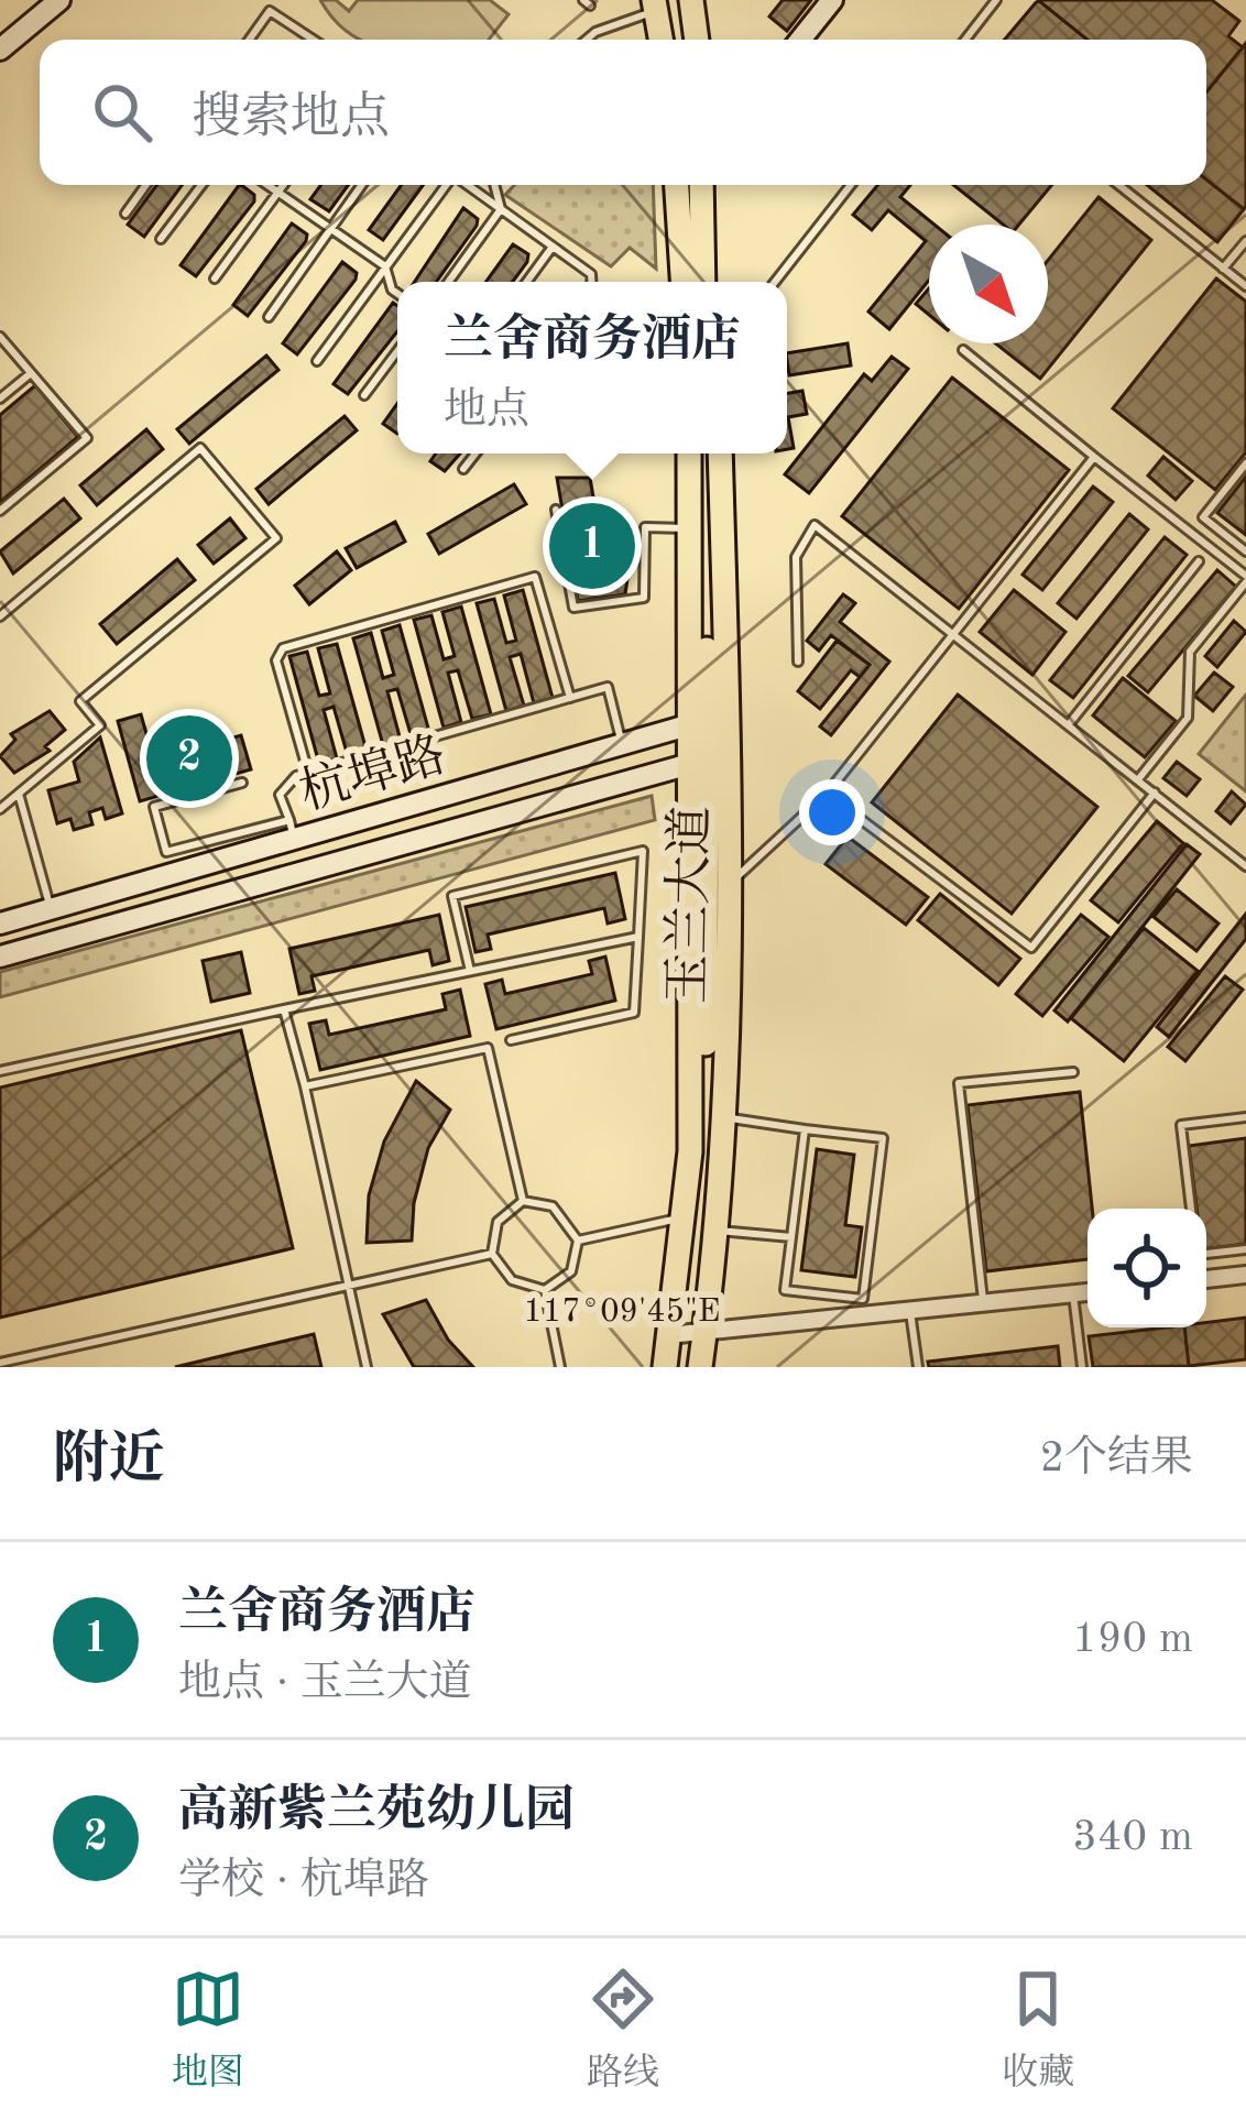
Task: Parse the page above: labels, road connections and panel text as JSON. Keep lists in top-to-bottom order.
{
  "streets": {
    "main road": ["杭埠路", "玉兰大道"]
  },
  "crossings": [
    ["杭埠路", "玉兰大道"]
  ],
  "north": "bottom right",
  "page": {
    "search": "搜索地点",
    "popup": ["兰舍商务酒店", "地点"],
    "pins": ["1", "2"],
    "heading": ["附近", "2个结果"],
    "list": [
      {
        "mark": "1",
        "name": "兰舍商务酒店",
        "note": "地点 · 玉兰大道",
        "value": "190 m"
      },
      {
        "mark": "2",
        "name": "高新紫兰苑幼儿园",
        "note": "学校 · 杭埠路",
        "value": "340 m"
      }
    ],
    "nav": ["地图", "路线", "收藏"]
  },
  "coordinates": ["117°09'45\"E"]
}
